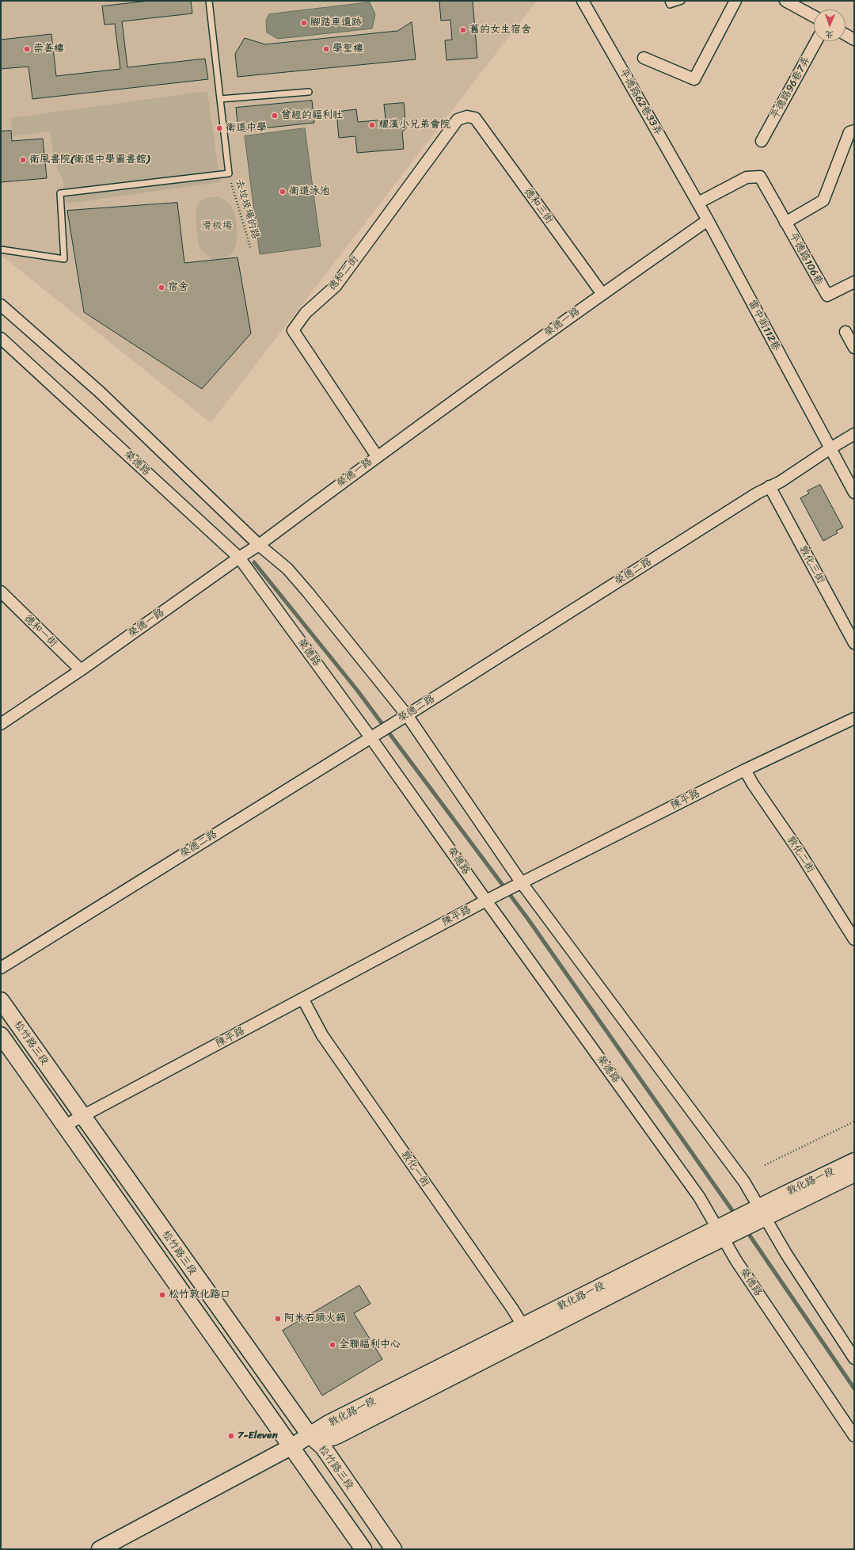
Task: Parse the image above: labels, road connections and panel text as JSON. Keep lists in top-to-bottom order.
{
  "streets": {
    "street": [
      "平德路96巷7弄",
      "平德路62巷33弄",
      "德和三街",
      "平德路106巷",
      "德和二街",
      "榮德一路",
      "雷中街112巷",
      "榮德路",
      "敦化三街",
      "榮德二路",
      "德和一街",
      "陳平路",
      "敦化二街",
      "松竹路三段",
      "敦化一街",
      "敦化路一段"
    ],
    "path": ["去垃圾場的路"]
  },
  "crossings": [
    ["平德路62巷33弄", "平德路106巷"],
    ["平德路62巷33弄", "雷中街112巷"],
    ["德和三街", "德和二街"],
    ["德和三街", "榮德一路"],
    ["平德路106巷", "雷中街112巷"],
    ["德和二街", "榮德一路"],
    ["榮德一路", "雷中街112巷"],
    ["榮德一路", "榮德路"],
    ["榮德一路", "德和一街"],
    ["雷中街112巷", "榮德二路"],
    ["榮德路", "榮德二路"],
    ["榮德路", "陳平路"],
    ["榮德路", "敦化路一段"],
    ["敦化三街", "榮德二路"],
    ["陳平路", "敦化二街"],
    ["陳平路", "松竹路三段"],
    ["陳平路", "敦化一街"],
    ["松竹路三段", "敦化路一段"],
    ["敦化一街", "敦化路一段"]
  ],
  "parks": ["滑板場"],
  "places": [
    "腳踏車遺跡",
    "舊的女生宿舍",
    "崇善樓",
    "學聖樓",
    "曾經的福利社",
    "耀漢小兄弟會院",
    "衛道中學",
    "衛風書院(衛道中學圖書館)",
    "衛道泳池",
    "宿舍",
    "松竹敦化路口",
    "阿米石頭火鍋",
    "全聯福利中心",
    "7-Eleven"
  ],
  "north": "bottom"
}
